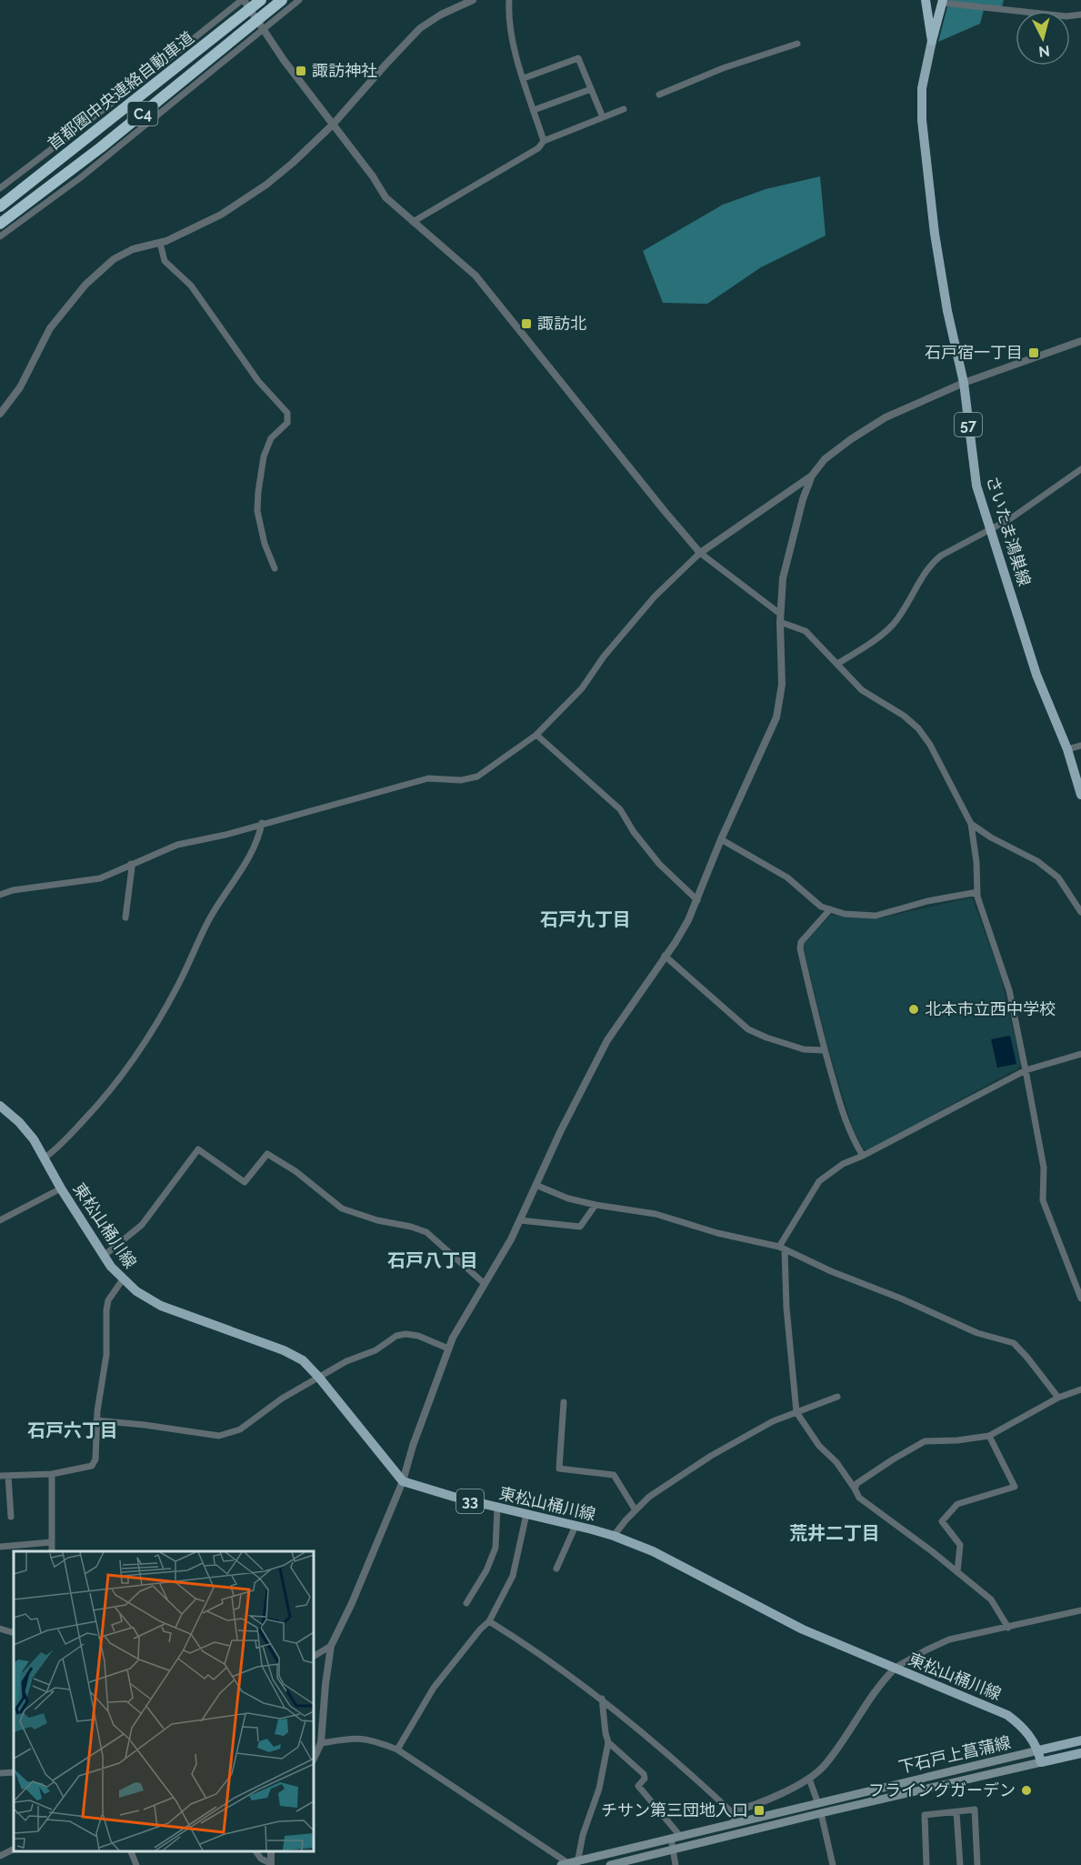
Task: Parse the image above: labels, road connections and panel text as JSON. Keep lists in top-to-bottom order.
{
  "streets": {
    "highway": ["首都圏中央連絡自動車道", "C4"],
    "main road": [
      "57",
      "さいたま鴻巣線",
      "東松山桶川線",
      "33",
      "下石戸上菖蒲線"
    ]
  },
  "crossings": [
    ["東松山桶川線", "下石戸上菖蒲線"]
  ],
  "districts": [
    "石戸九丁目",
    "石戸八丁目",
    "石戸六丁目",
    "荒井二丁目"
  ],
  "places": {
    "transit": [
      "諏訪神社",
      "諏訪北",
      "石戸宿一丁目",
      "チサン第三団地入口"
    ],
    "other": ["北本市立西中学校", "フライングガーデン"]
  },
  "north": "bottom"
}
